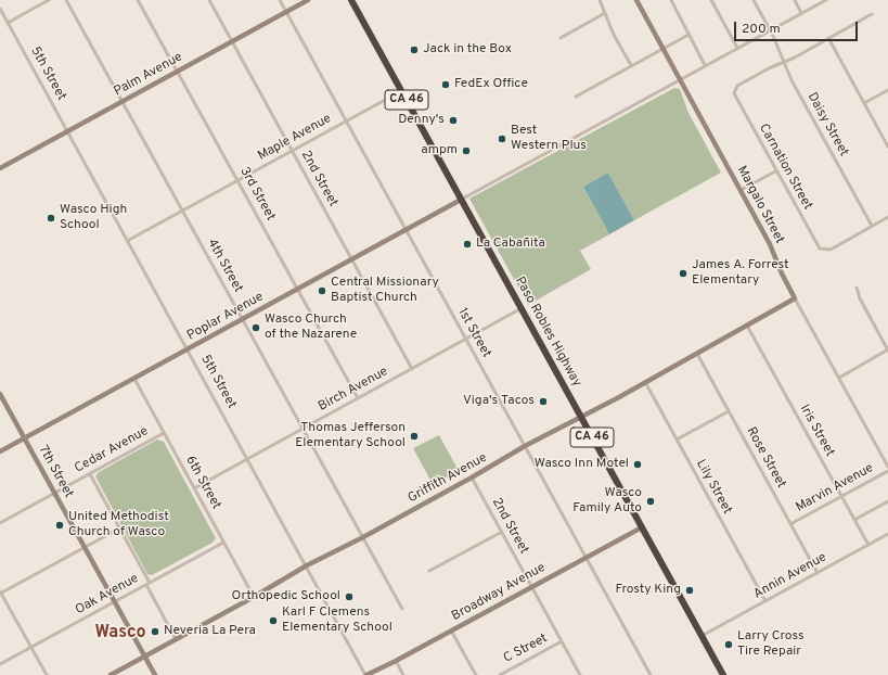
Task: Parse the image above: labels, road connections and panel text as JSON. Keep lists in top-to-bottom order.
{
  "streets": {
    "highway": ["CA 46", "Paso Robles Highway"],
    "main road": [
      "Palm Avenue",
      "Margalo Street",
      "Poplar Avenue",
      "7th Street",
      "Griffith Avenue",
      "Broadway Avenue"
    ],
    "street": [
      "5th Street",
      "Daisy Street",
      "Maple Avenue",
      "Carnation Street",
      "2nd Street",
      "3rd Street",
      "4th Street",
      "1st Street",
      "Birch Avenue",
      "Iris Street",
      "Cedar Avenue",
      "Rose Street",
      "6th Street",
      "Lily Street",
      "Marvin Avenue",
      "Annin Avenue",
      "Oak Avenue",
      "C Street"
    ]
  },
  "crossings": [
    ["5th Street", "Palm Avenue"],
    ["5th Street", "Maple Avenue"],
    ["5th Street", "Poplar Avenue"],
    ["5th Street", "Birch Avenue"],
    ["5th Street", "Griffith Avenue"],
    ["5th Street", "Broadway Avenue"],
    ["Palm Avenue", "2nd Street"],
    ["Palm Avenue", "3rd Street"],
    ["Palm Avenue", "4th Street"],
    ["Palm Avenue", "1st Street"],
    ["Daisy Street", "Carnation Street"],
    ["Maple Avenue", "2nd Street"],
    ["Maple Avenue", "3rd Street"],
    ["Maple Avenue", "4th Street"],
    ["Maple Avenue", "Paso Robles Highway"],
    ["Maple Avenue", "1st Street"],
    ["2nd Street", "Poplar Avenue"],
    ["2nd Street", "Birch Avenue"],
    ["2nd Street", "Griffith Avenue"],
    ["2nd Street", "Broadway Avenue"],
    ["2nd Street", "C Street"],
    ["3rd Street", "Poplar Avenue"],
    ["3rd Street", "Birch Avenue"],
    ["Margalo Street", "Griffith Avenue"],
    ["4th Street", "Poplar Avenue"],
    ["4th Street", "Birch Avenue"],
    ["4th Street", "Griffith Avenue"],
    ["Poplar Avenue", "Paso Robles Highway"],
    ["Poplar Avenue", "1st Street"],
    ["Poplar Avenue", "7th Street"],
    ["Poplar Avenue", "6th Street"],
    ["Paso Robles Highway", "Birch Avenue"],
    ["Paso Robles Highway", "Griffith Avenue"],
    ["Paso Robles Highway", "Annin Avenue"],
    ["Paso Robles Highway", "Broadway Avenue"],
    ["1st Street", "Birch Avenue"],
    ["1st Street", "Griffith Avenue"],
    ["1st Street", "Broadway Avenue"],
    ["Birch Avenue", "6th Street"],
    ["Iris Street", "Griffith Avenue"],
    ["Iris Street", "Marvin Avenue"],
    ["Iris Street", "Annin Avenue"],
    ["Cedar Avenue", "7th Street"],
    ["Cedar Avenue", "6th Street"],
    ["Rose Street", "Griffith Avenue"],
    ["Rose Street", "Marvin Avenue"],
    ["Rose Street", "Annin Avenue"],
    ["7th Street", "Griffith Avenue"],
    ["7th Street", "Oak Avenue"],
    ["Griffith Avenue", "6th Street"],
    ["Griffith Avenue", "Lily Street"],
    ["6th Street", "Oak Avenue"],
    ["Lily Street", "Annin Avenue"]
  ],
  "districts": ["Wasco"],
  "places": [
    "Jack in the Box",
    "FedEx Office",
    "Denny's",
    "Best Western Plus",
    "ampm",
    "Wasco High School",
    "La Cabañita",
    "James A. Forrest Elementary",
    "Central Missionary Baptist Church",
    "Wasco Church of the Nazarene",
    "Viga's Tacos",
    "Thomas Jefferson Elementary School",
    "Wasco Inn Motel",
    "Wasco Family Auto",
    "United Methodist Church of Wasco",
    "Frosty King",
    "Orthopedic School",
    "Karl F Clemens Elementary School",
    "Neveria La Pera",
    "Larry Cross Tire Repair"
  ],
  "scale_bar": "200 m"
}
